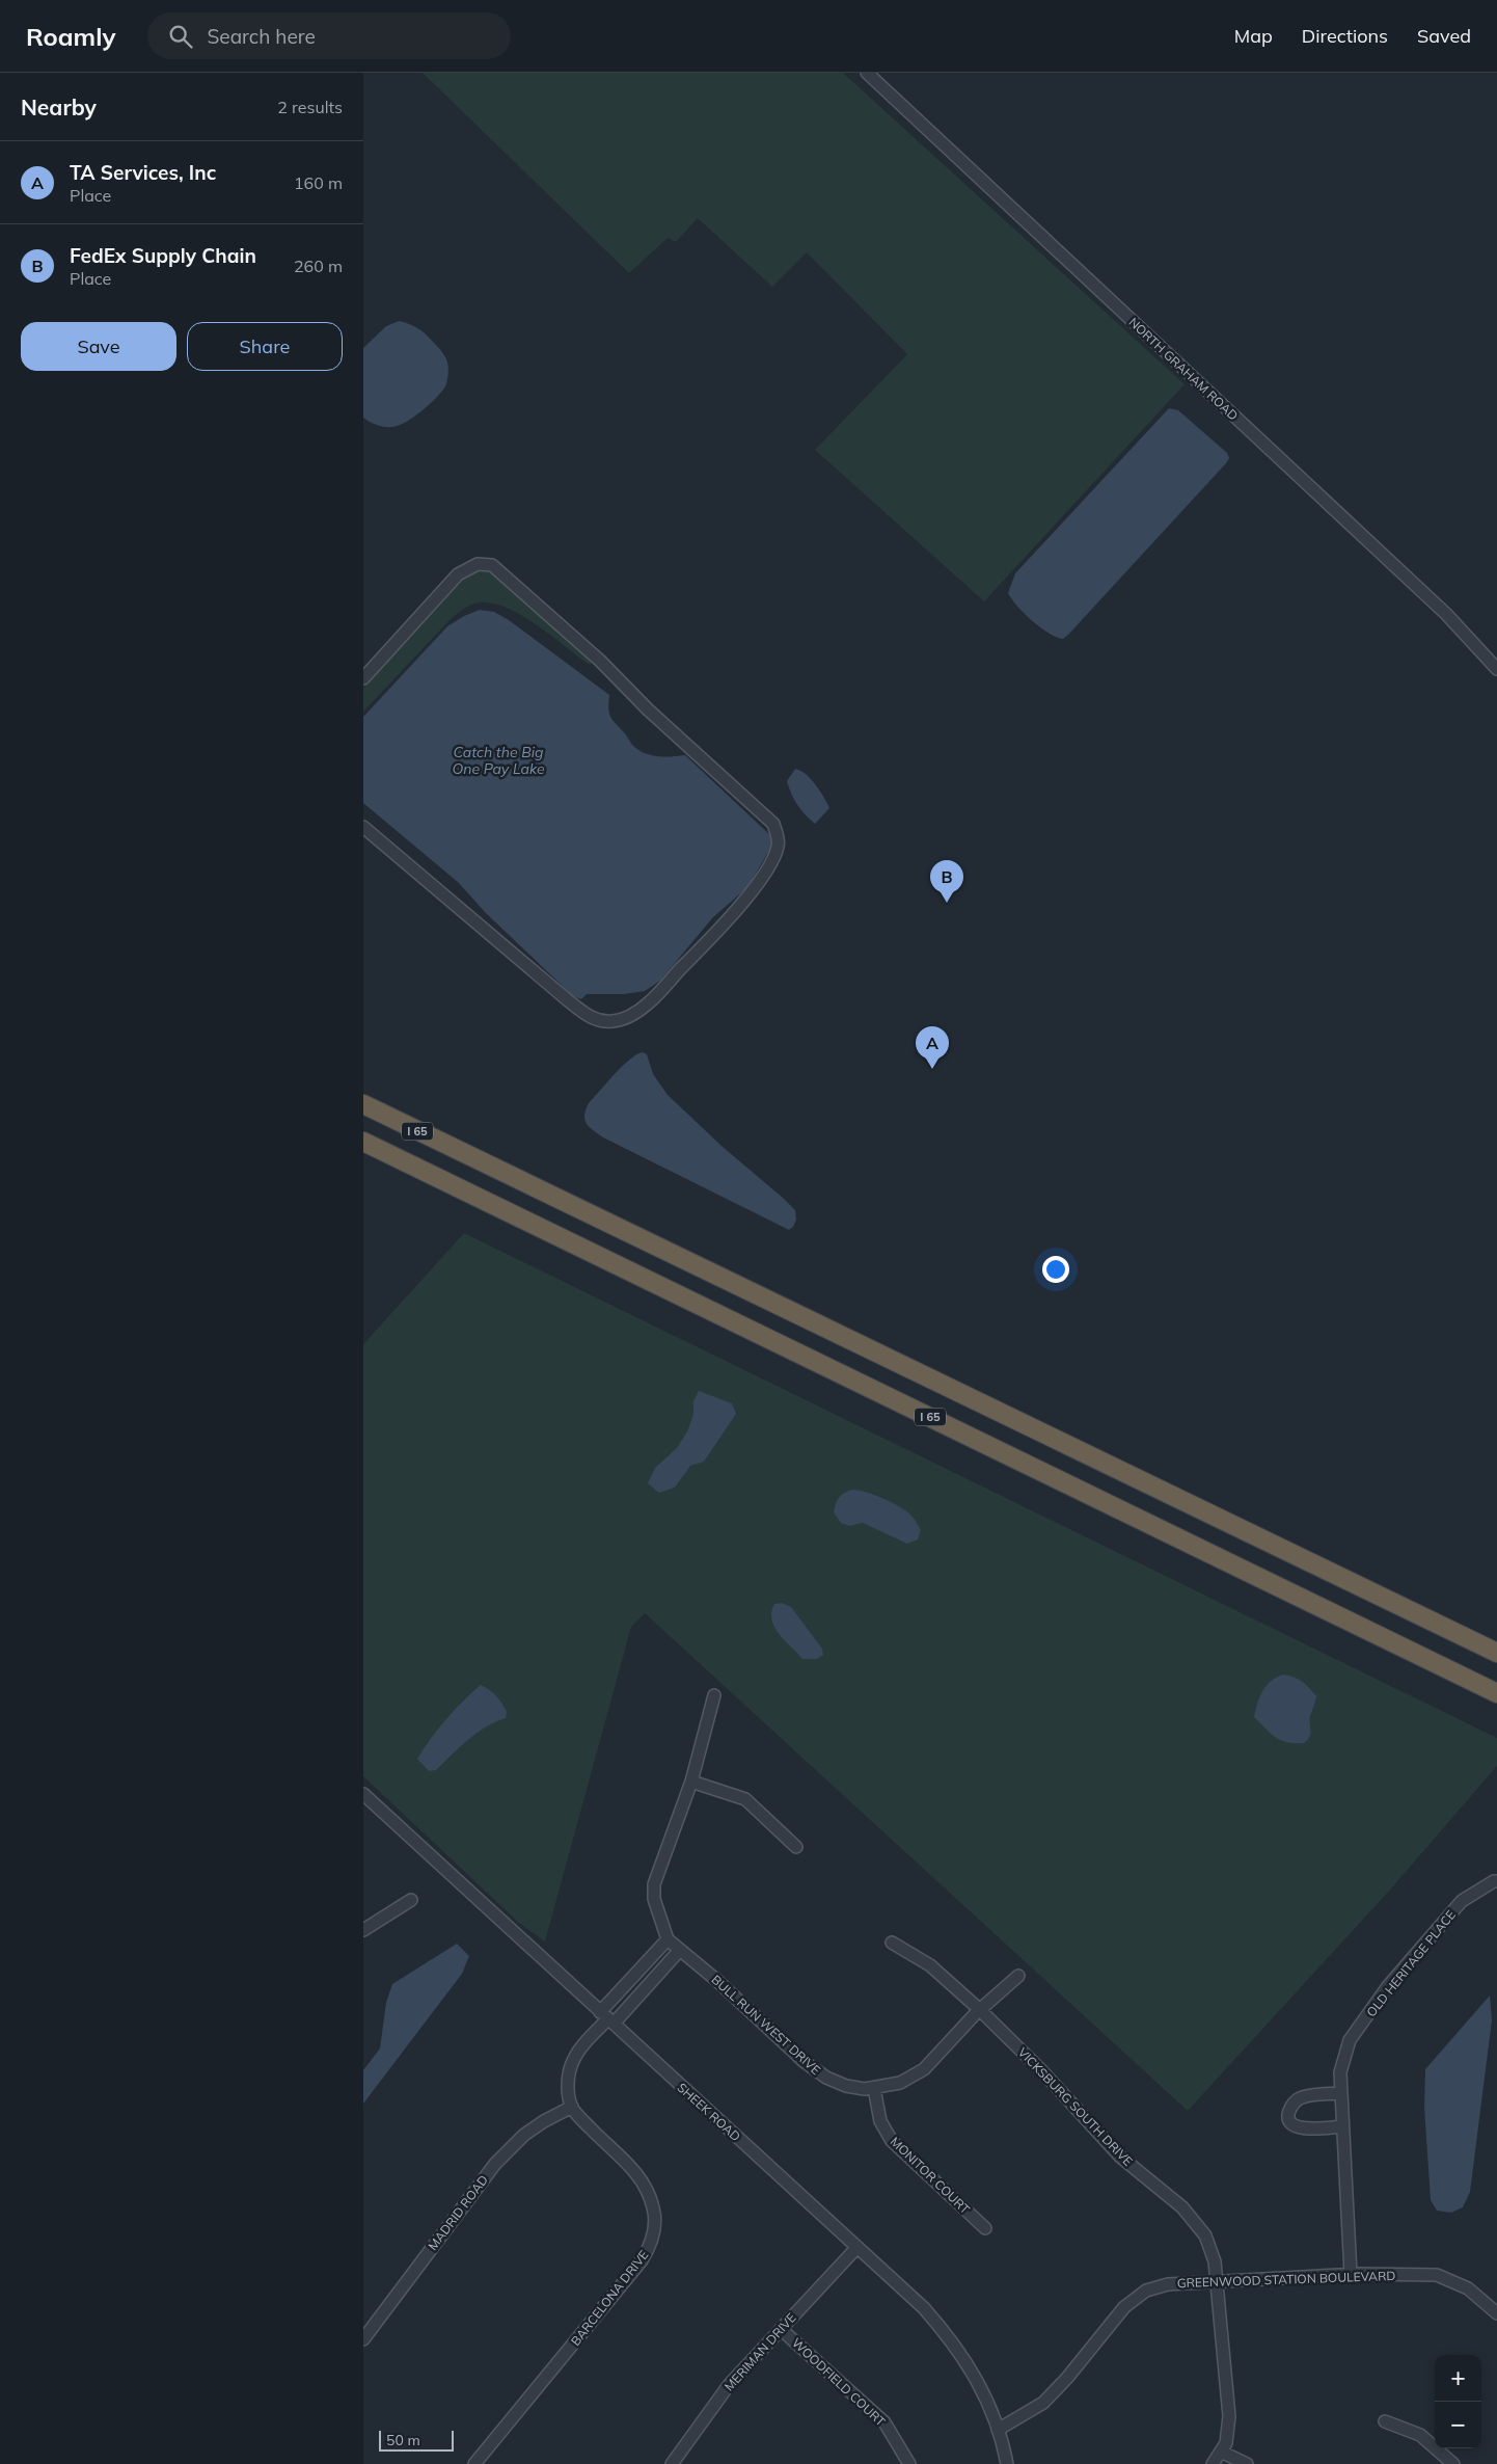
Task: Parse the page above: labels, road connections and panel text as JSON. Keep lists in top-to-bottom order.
{
  "streets": {
    "highway": ["I 65"],
    "street": [
      "NORTH GRAHAM ROAD",
      "OLD HERITAGE PLACE",
      "BULL RUN WEST DRIVE",
      "VICKSBURG SOUTH DRIVE",
      "SHEEK ROAD",
      "MONITOR COURT",
      "MADRID ROAD",
      "GREENWOOD STATION BOULEVARD",
      "BARCELONA DRIVE",
      "MERIMAN DRIVE",
      "WOODFIELD COURT"
    ]
  },
  "crossings": [
    ["OLD HERITAGE PLACE", "GREENWOOD STATION BOULEVARD"],
    ["BULL RUN WEST DRIVE", "VICKSBURG SOUTH DRIVE"],
    ["BULL RUN WEST DRIVE", "MONITOR COURT"],
    ["VICKSBURG SOUTH DRIVE", "GREENWOOD STATION BOULEVARD"],
    ["SHEEK ROAD", "GREENWOOD STATION BOULEVARD"],
    ["SHEEK ROAD", "MERIMAN DRIVE"],
    ["MADRID ROAD", "BARCELONA DRIVE"],
    ["MERIMAN DRIVE", "WOODFIELD COURT"]
  ],
  "water": ["Catch the Big One Pay Lake"],
  "scale_bar": "50 m",
  "page": {
    "header": "Roamly",
    "search": "Search here",
    "nav": ["Map", "Directions", "Saved"],
    "heading": ["Nearby", "2 results"],
    "list": [
      {
        "mark": "A",
        "name": "TA Services, Inc",
        "note": "Place",
        "value": "160 m"
      },
      {
        "mark": "B",
        "name": "FedEx Supply Chain",
        "note": "Place",
        "value": "260 m"
      }
    ],
    "buttons": ["Save", "Share"],
    "pins": ["B", "A"],
    "map_buttons": ["+", "−"],
    "scale": "50 m"
  }
}
